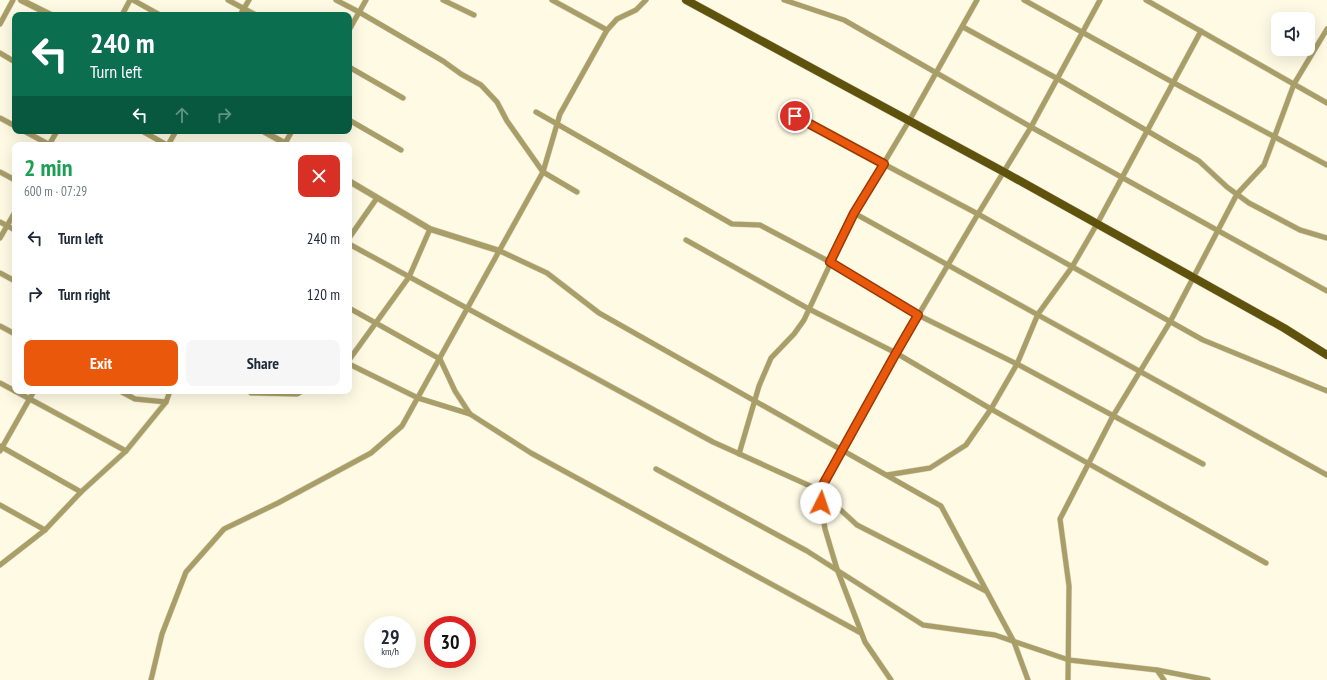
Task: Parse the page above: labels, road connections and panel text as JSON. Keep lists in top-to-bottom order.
{
  "page": {
    "turn": ["240 m", "Turn left"],
    "heading": ["2 min", "600 m · 07:29"],
    "list": [
      {
        "name": "Turn left",
        "value": "240 m"
      },
      {
        "name": "Turn right",
        "value": "120 m"
      }
    ],
    "buttons": ["Exit", "Share"],
    "speed": "29 km/h",
    "limit": "30"
  }
}
